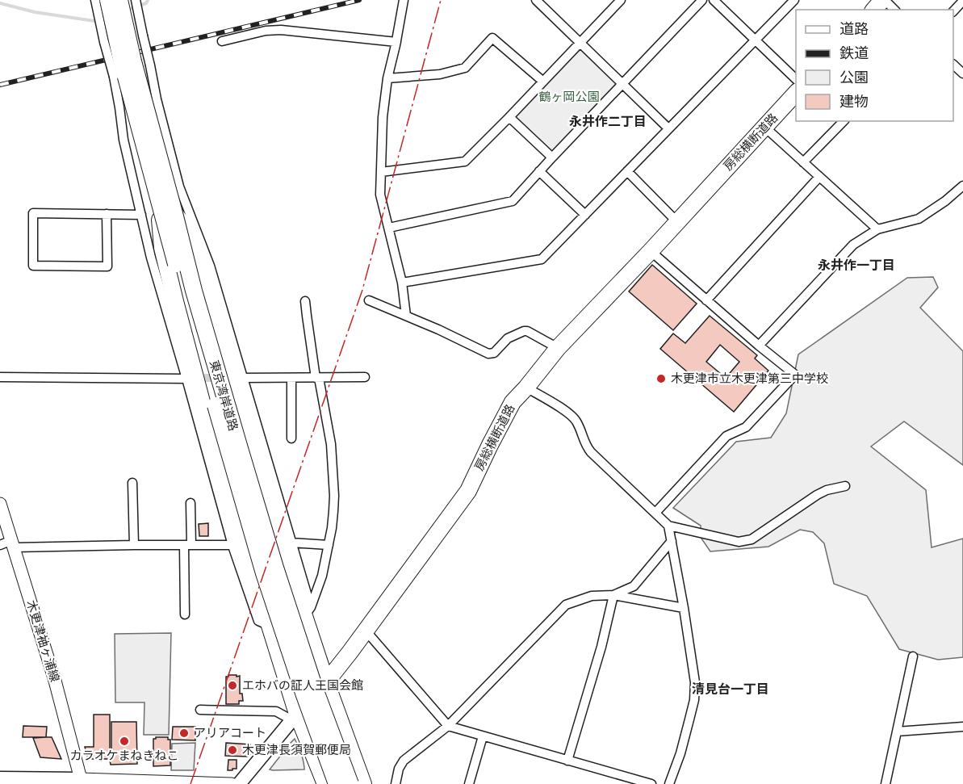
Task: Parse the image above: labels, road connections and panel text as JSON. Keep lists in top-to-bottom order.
{
  "streets": {
    "highway": ["房総横断道路", "東京湾岸道路"],
    "main road": ["木更津袖ヶ浦線"]
  },
  "districts": ["永井作二丁目", "永井作一丁目", "清見台一丁目"],
  "parks": ["鶴ヶ岡公園"],
  "places": [
    "木更津市立木更津第三中学校",
    "エホバの証人王国会館",
    "アリアコート",
    "カラオケまねきねこ",
    "木更津長須賀郵便局"
  ],
  "legend": [
    "道路",
    "鉄道",
    "公園",
    "建物"
  ]
}
